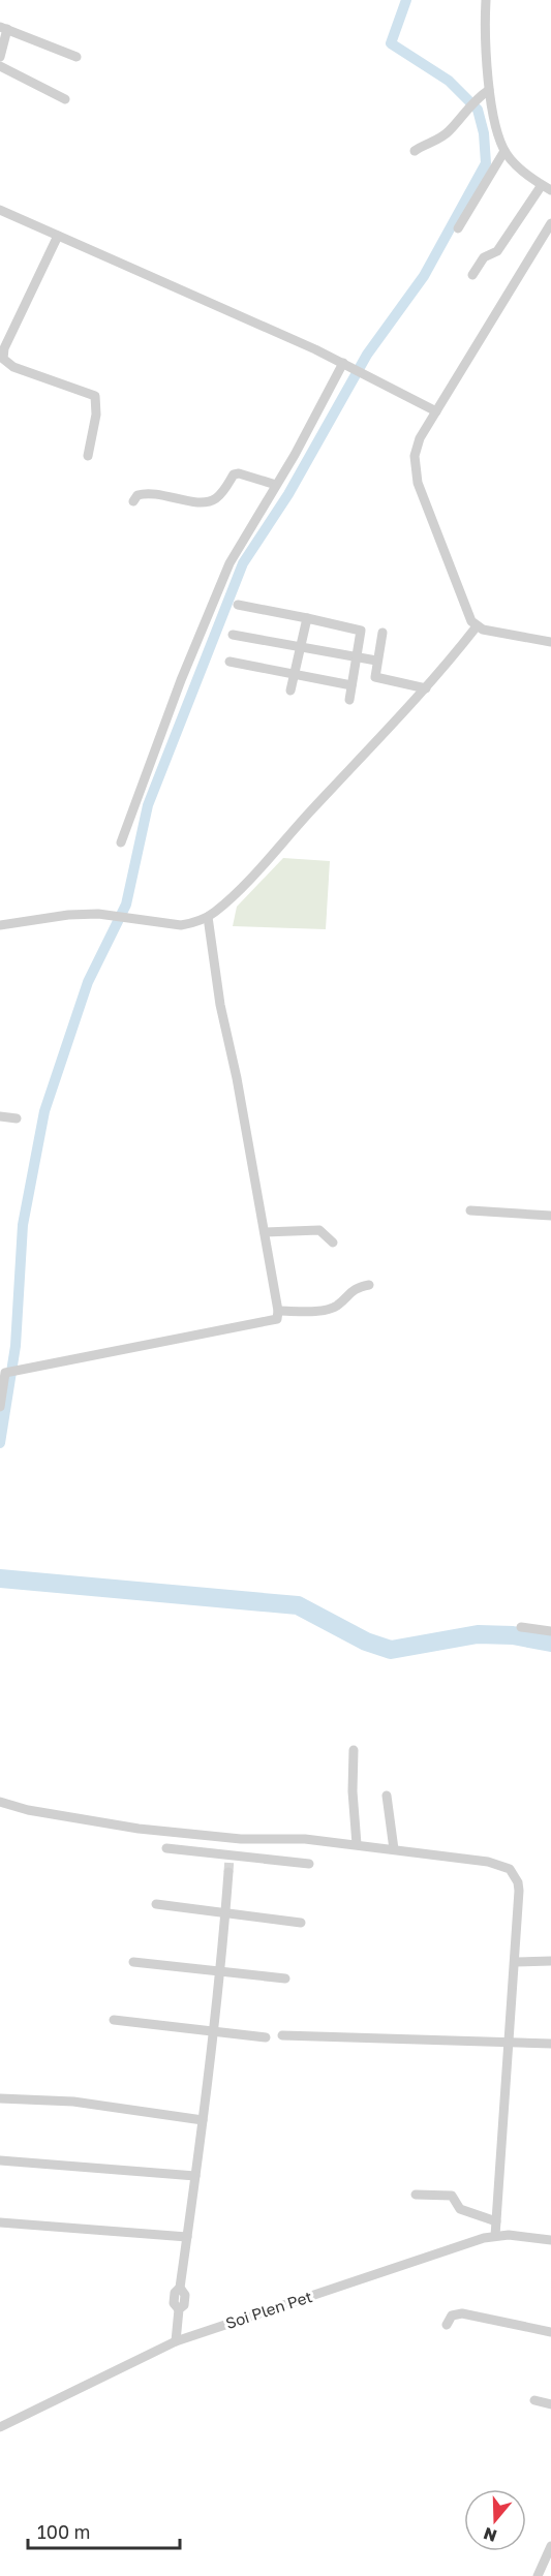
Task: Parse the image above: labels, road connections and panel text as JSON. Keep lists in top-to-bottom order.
{
  "streets": {
    "street": ["Soi Plen Pet"]
  },
  "scale_bar": "100 m",
  "north": "bottom"
}
